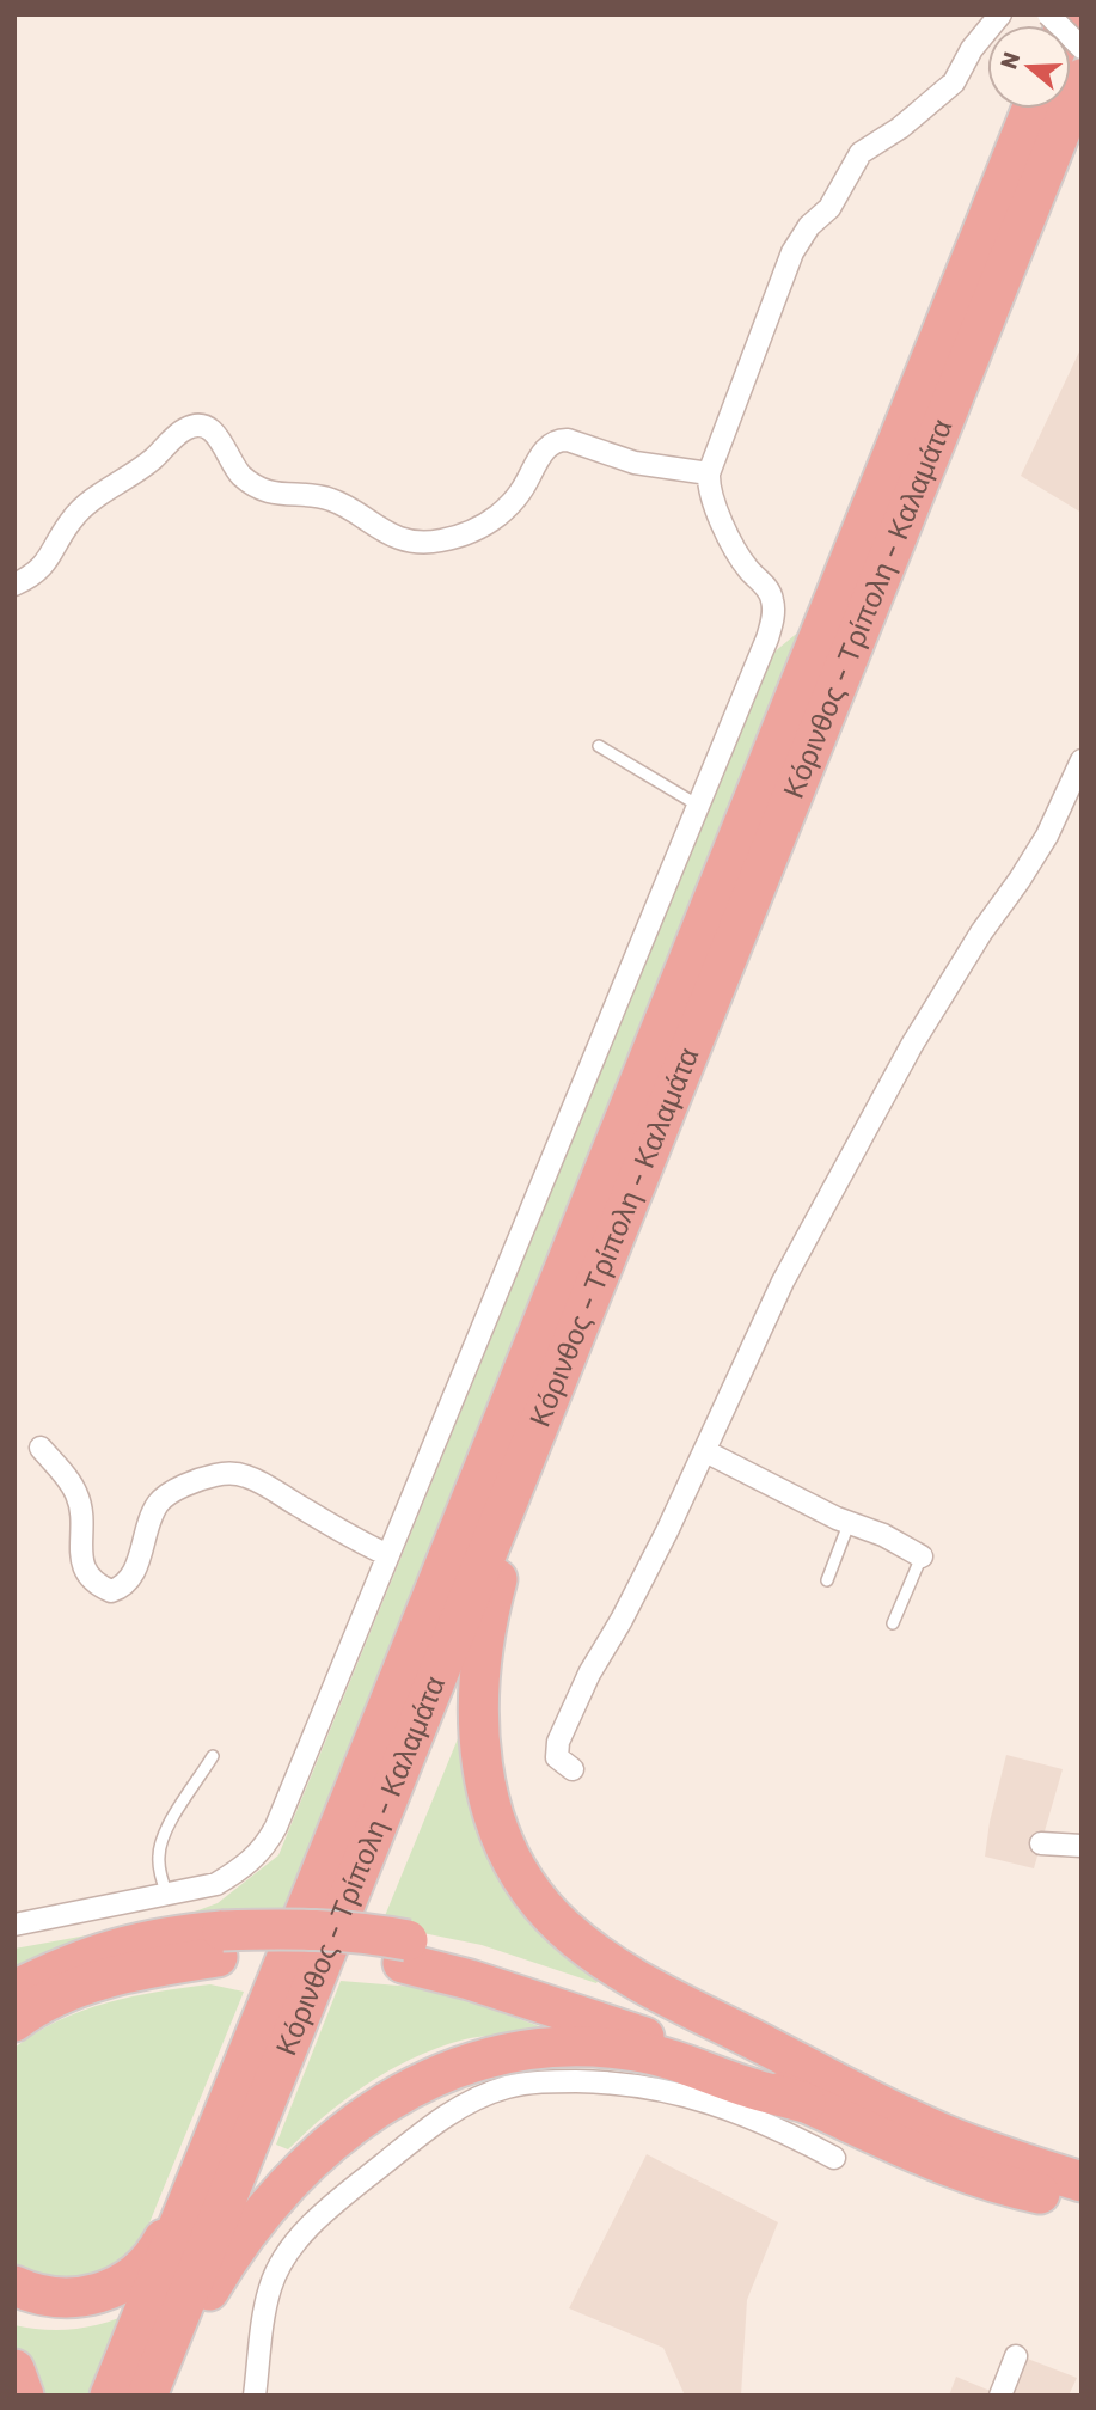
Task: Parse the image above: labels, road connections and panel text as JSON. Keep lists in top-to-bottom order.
{
  "streets": {
    "highway": ["Κόρινθος - Τρίπολη - Καλαμάτα"]
  },
  "north": "left"
}
